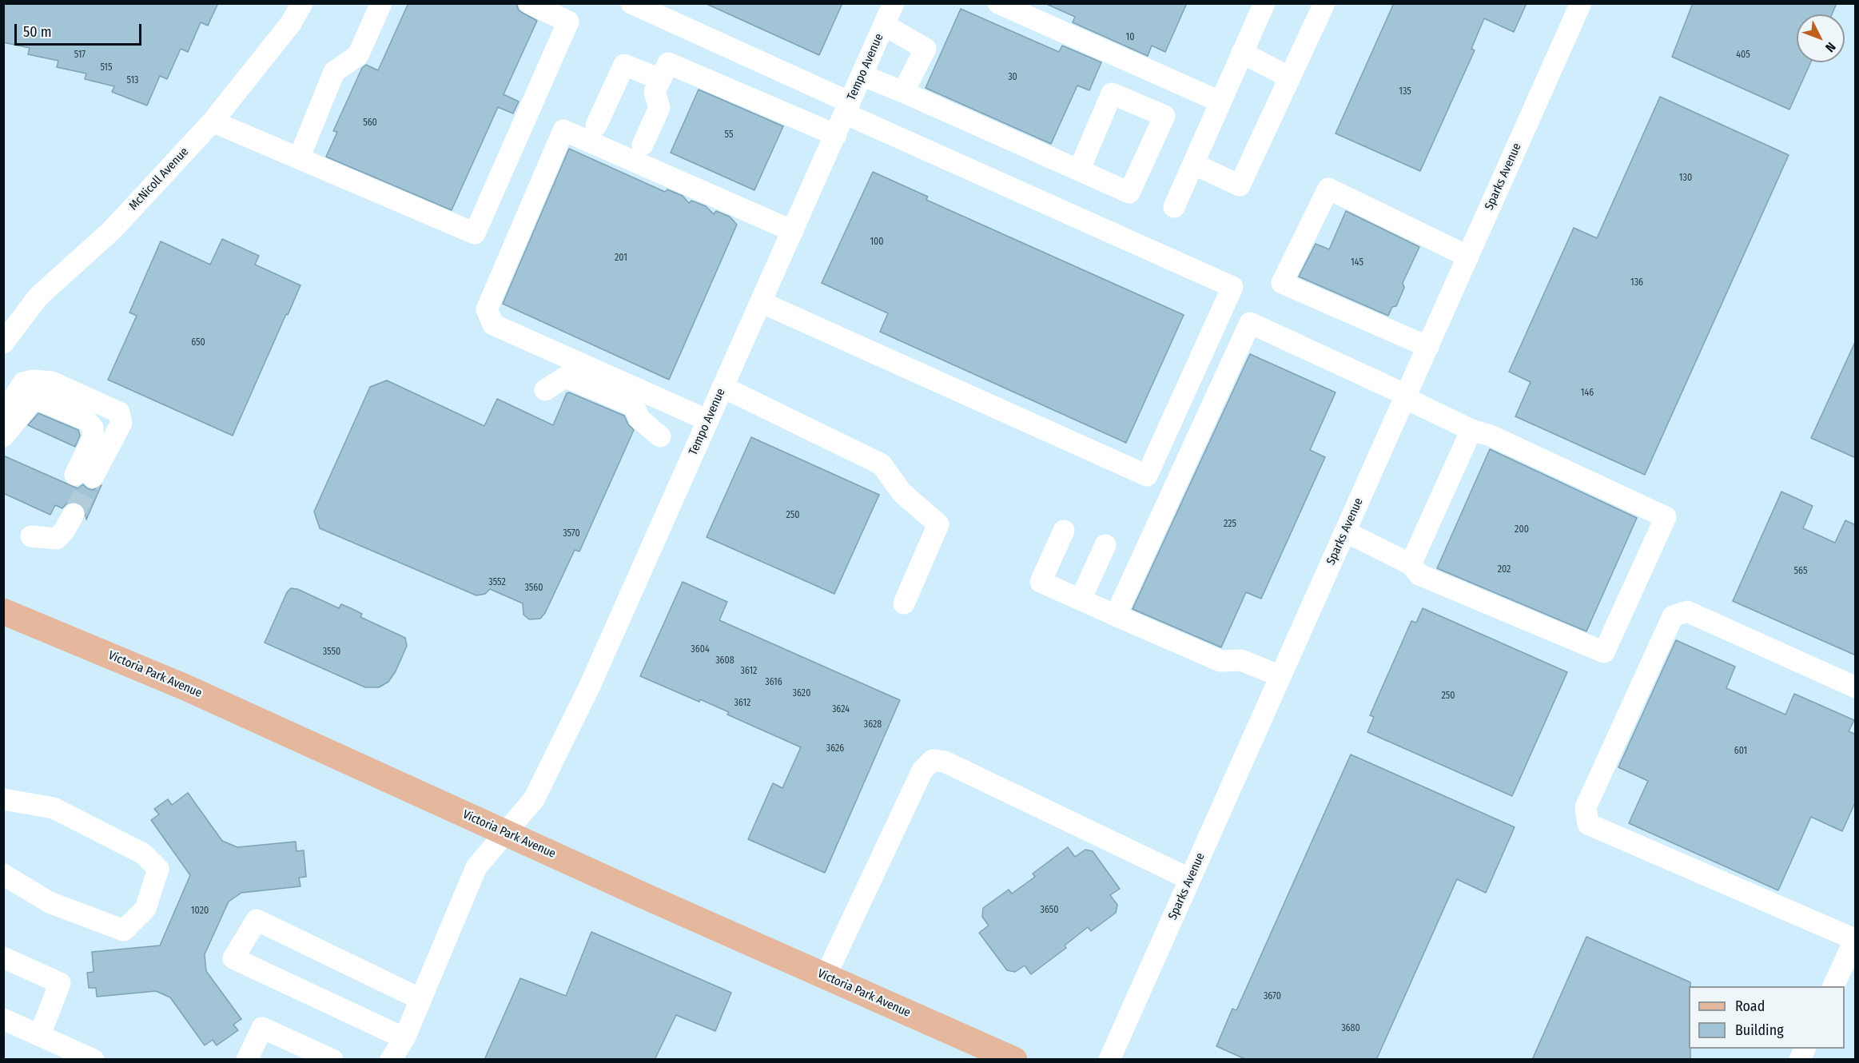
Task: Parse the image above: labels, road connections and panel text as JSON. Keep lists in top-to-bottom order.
{
  "streets": {
    "main road": ["Victoria Park Avenue"],
    "street": ["Tempo Avenue", "Sparks Avenue", "McNicoll Avenue"]
  },
  "crossings": [
    ["Tempo Avenue", "Victoria Park Avenue"]
  ],
  "house_numbers": [
    "10",
    "517",
    "405",
    "515",
    "30",
    "513",
    "135",
    "560",
    "55",
    "130",
    "100",
    "201",
    "145",
    "136",
    "650",
    "146",
    "250",
    "225",
    "200",
    "3570",
    "202",
    "565",
    "3552",
    "3560",
    "3604",
    "3550",
    "3608",
    "3612",
    "3616",
    "3620",
    "250",
    "3612",
    "3624",
    "3628",
    "3626",
    "601",
    "3650",
    "1020",
    "3670",
    "3680"
  ],
  "legend": ["Road", "Building"],
  "scale_bar": "50 m",
  "north": "bottom right"
}
